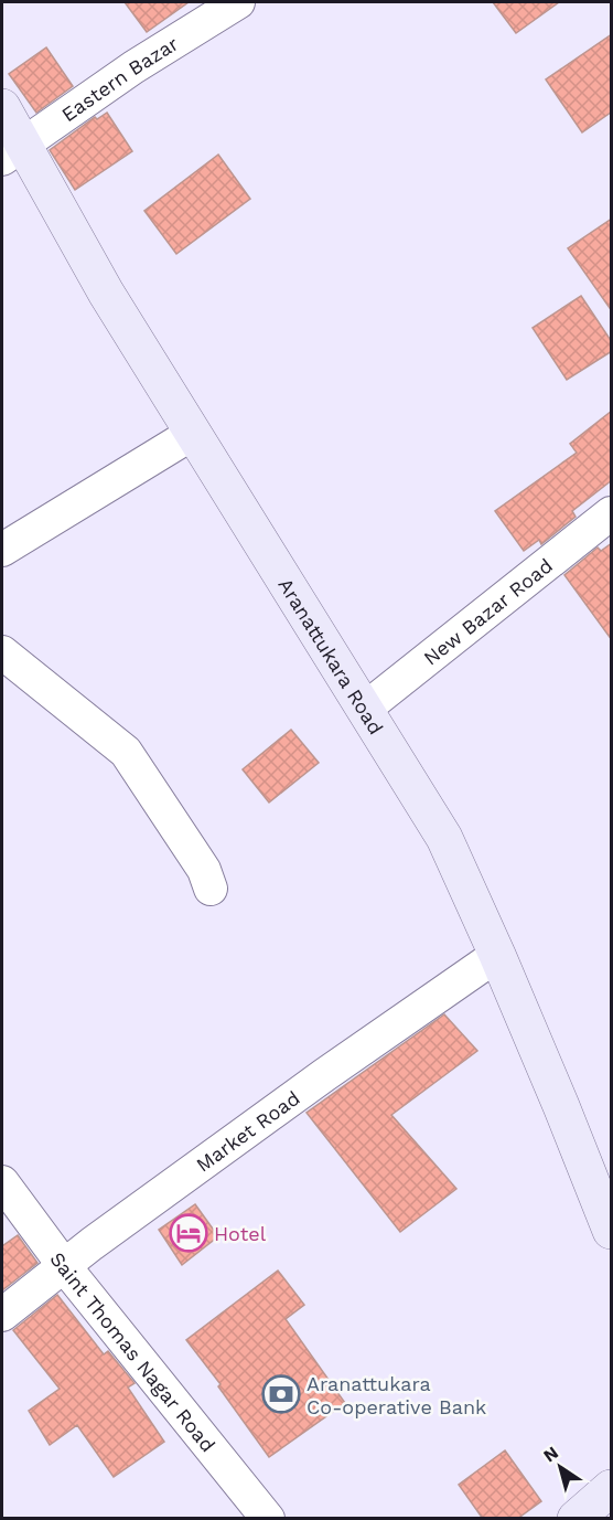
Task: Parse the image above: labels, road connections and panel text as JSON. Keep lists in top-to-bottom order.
{
  "streets": {
    "main road": ["Aranattukara Road"],
    "street": [
      "Eastern Bazar",
      "New Bazar Road",
      "Market Road",
      "Saint Thomas Nagar Road"
    ]
  },
  "crossings": [
    ["Eastern Bazar", "Aranattukara Road"],
    ["New Bazar Road", "Aranattukara Road"],
    ["Aranattukara Road", "Market Road"],
    ["Market Road", "Saint Thomas Nagar Road"]
  ],
  "places": {
    "hotel": ["Hotel"],
    "bank": ["Aranattukara Co-operative Bank"]
  },
  "north": "top left"
}
